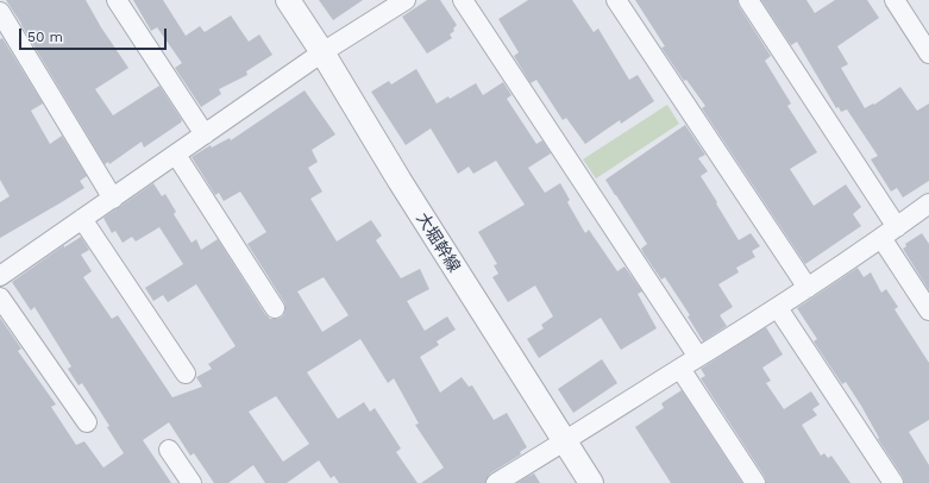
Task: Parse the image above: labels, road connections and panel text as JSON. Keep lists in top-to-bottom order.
{
  "streets": {
    "street": ["大堀幹線"]
  },
  "scale_bar": "50 m"
}
